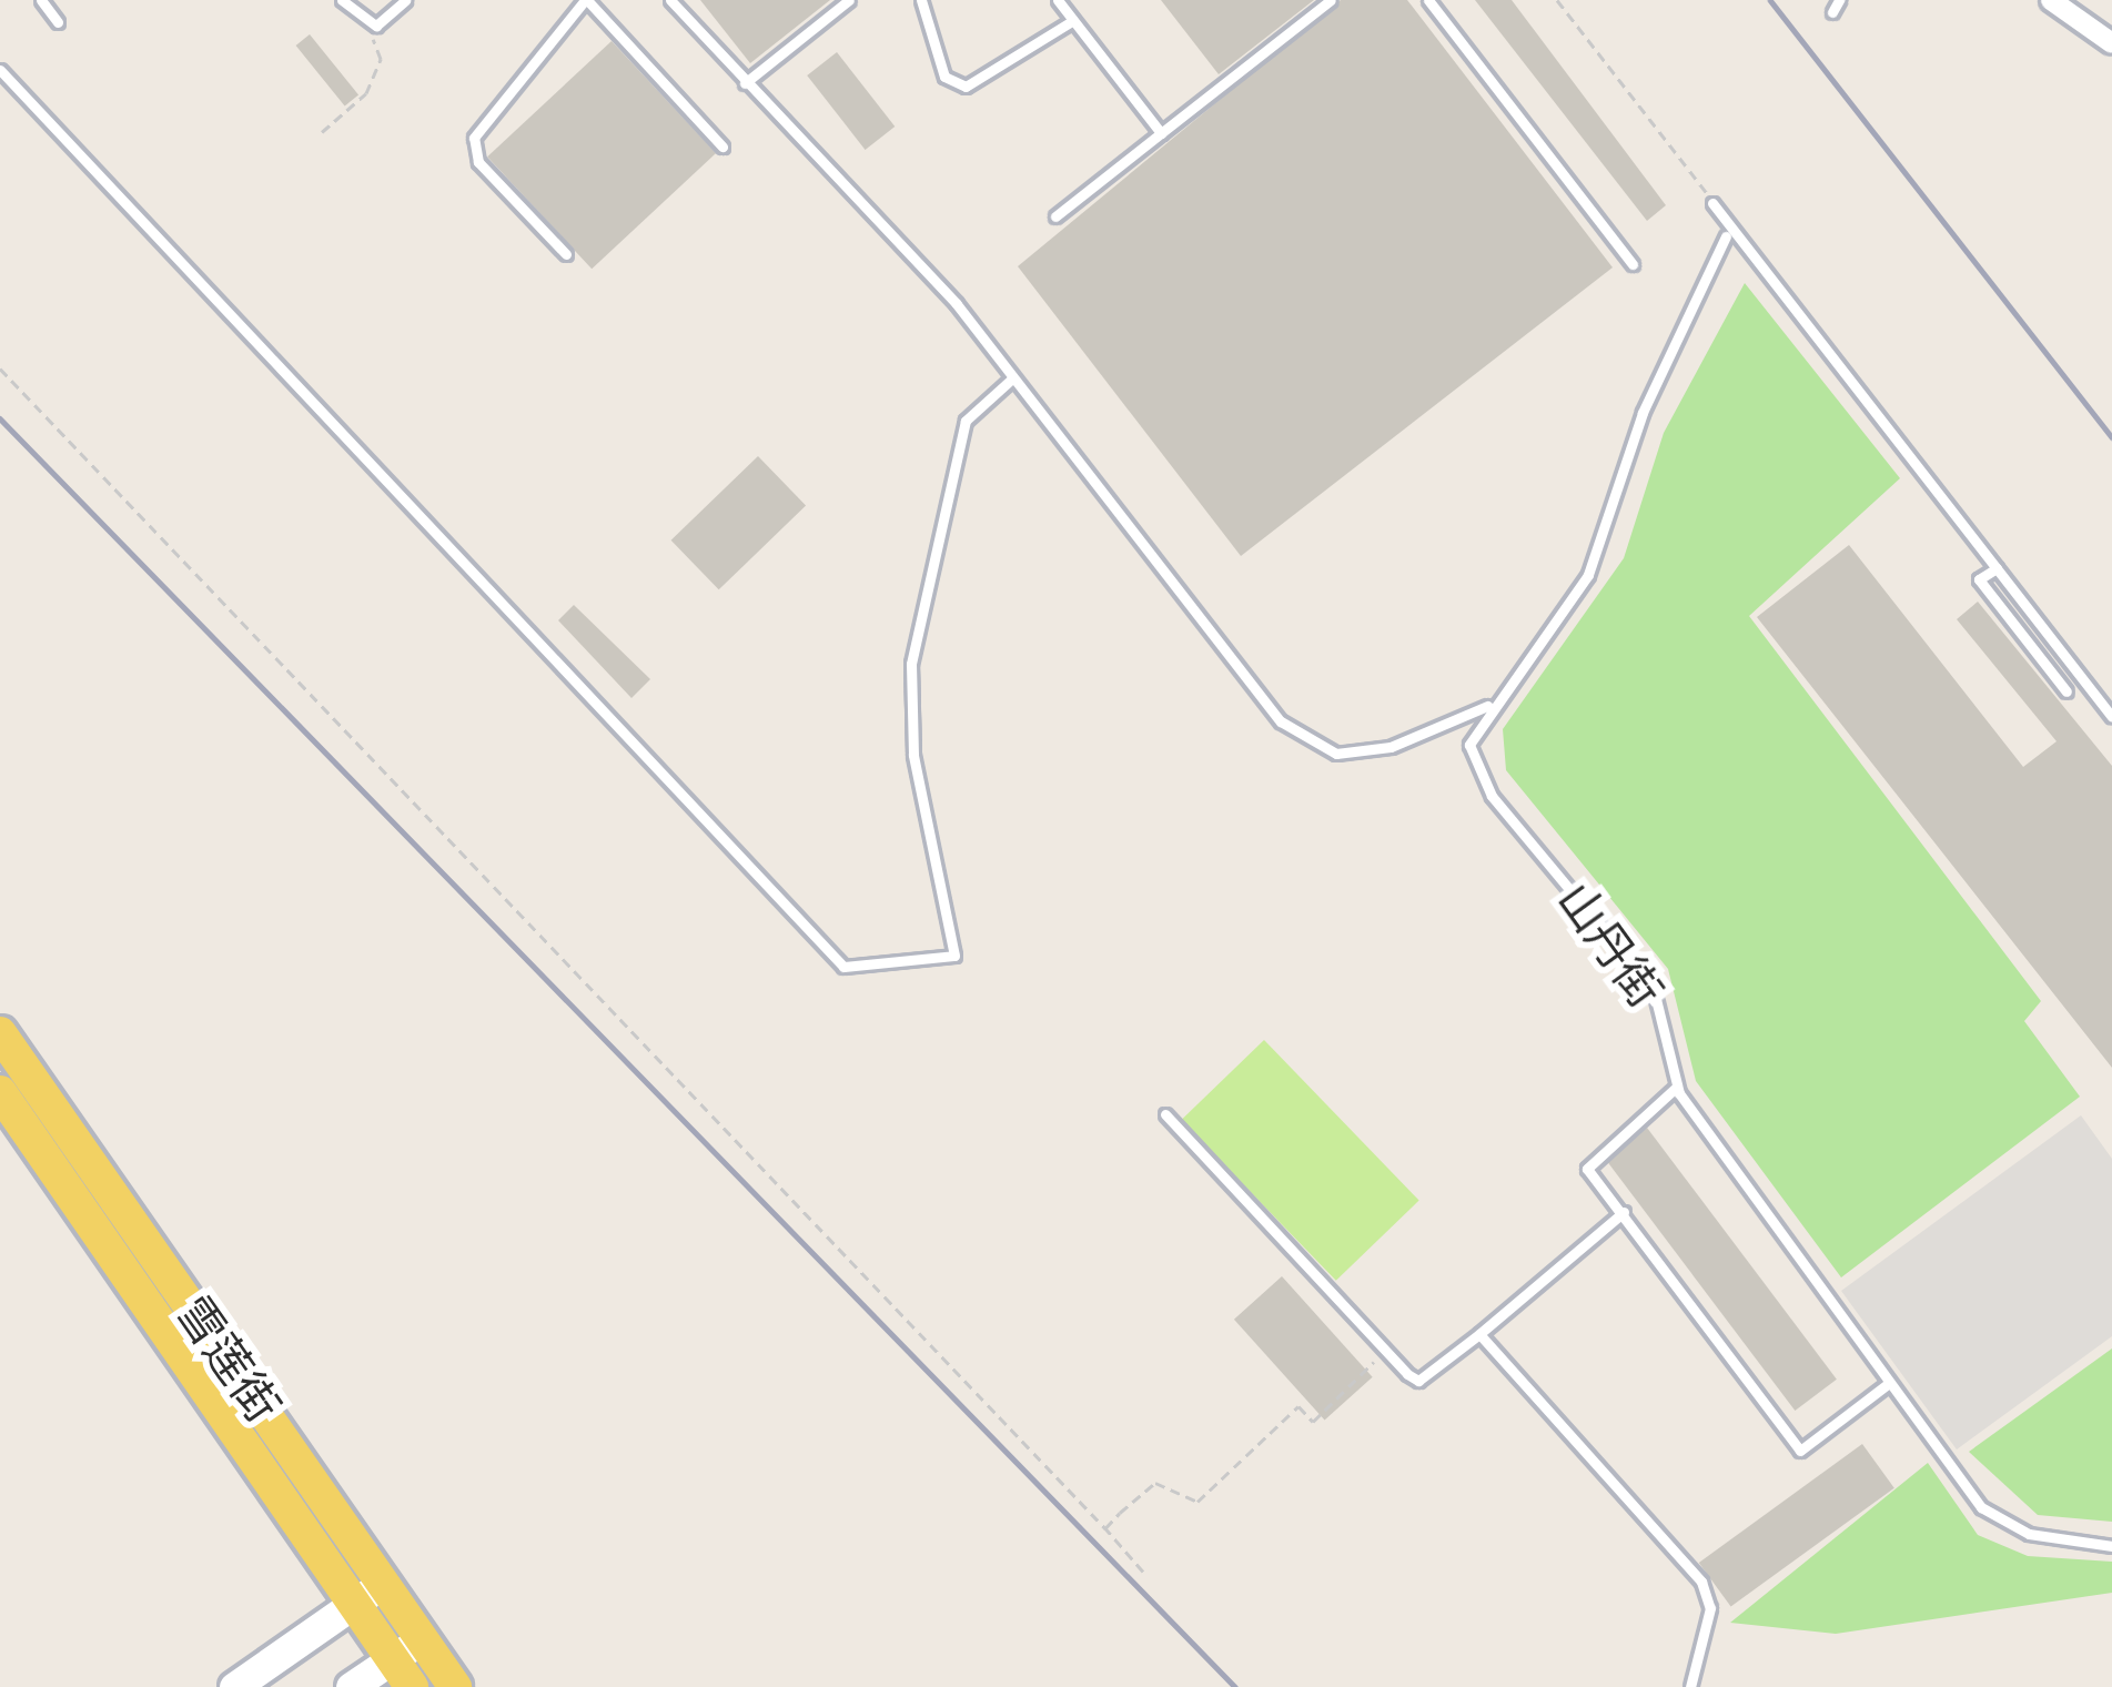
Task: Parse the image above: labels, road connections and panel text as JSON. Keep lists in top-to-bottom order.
{
  "streets": {
    "main road": ["雪莲街"],
    "lane": ["山丹街"]
  }
}
